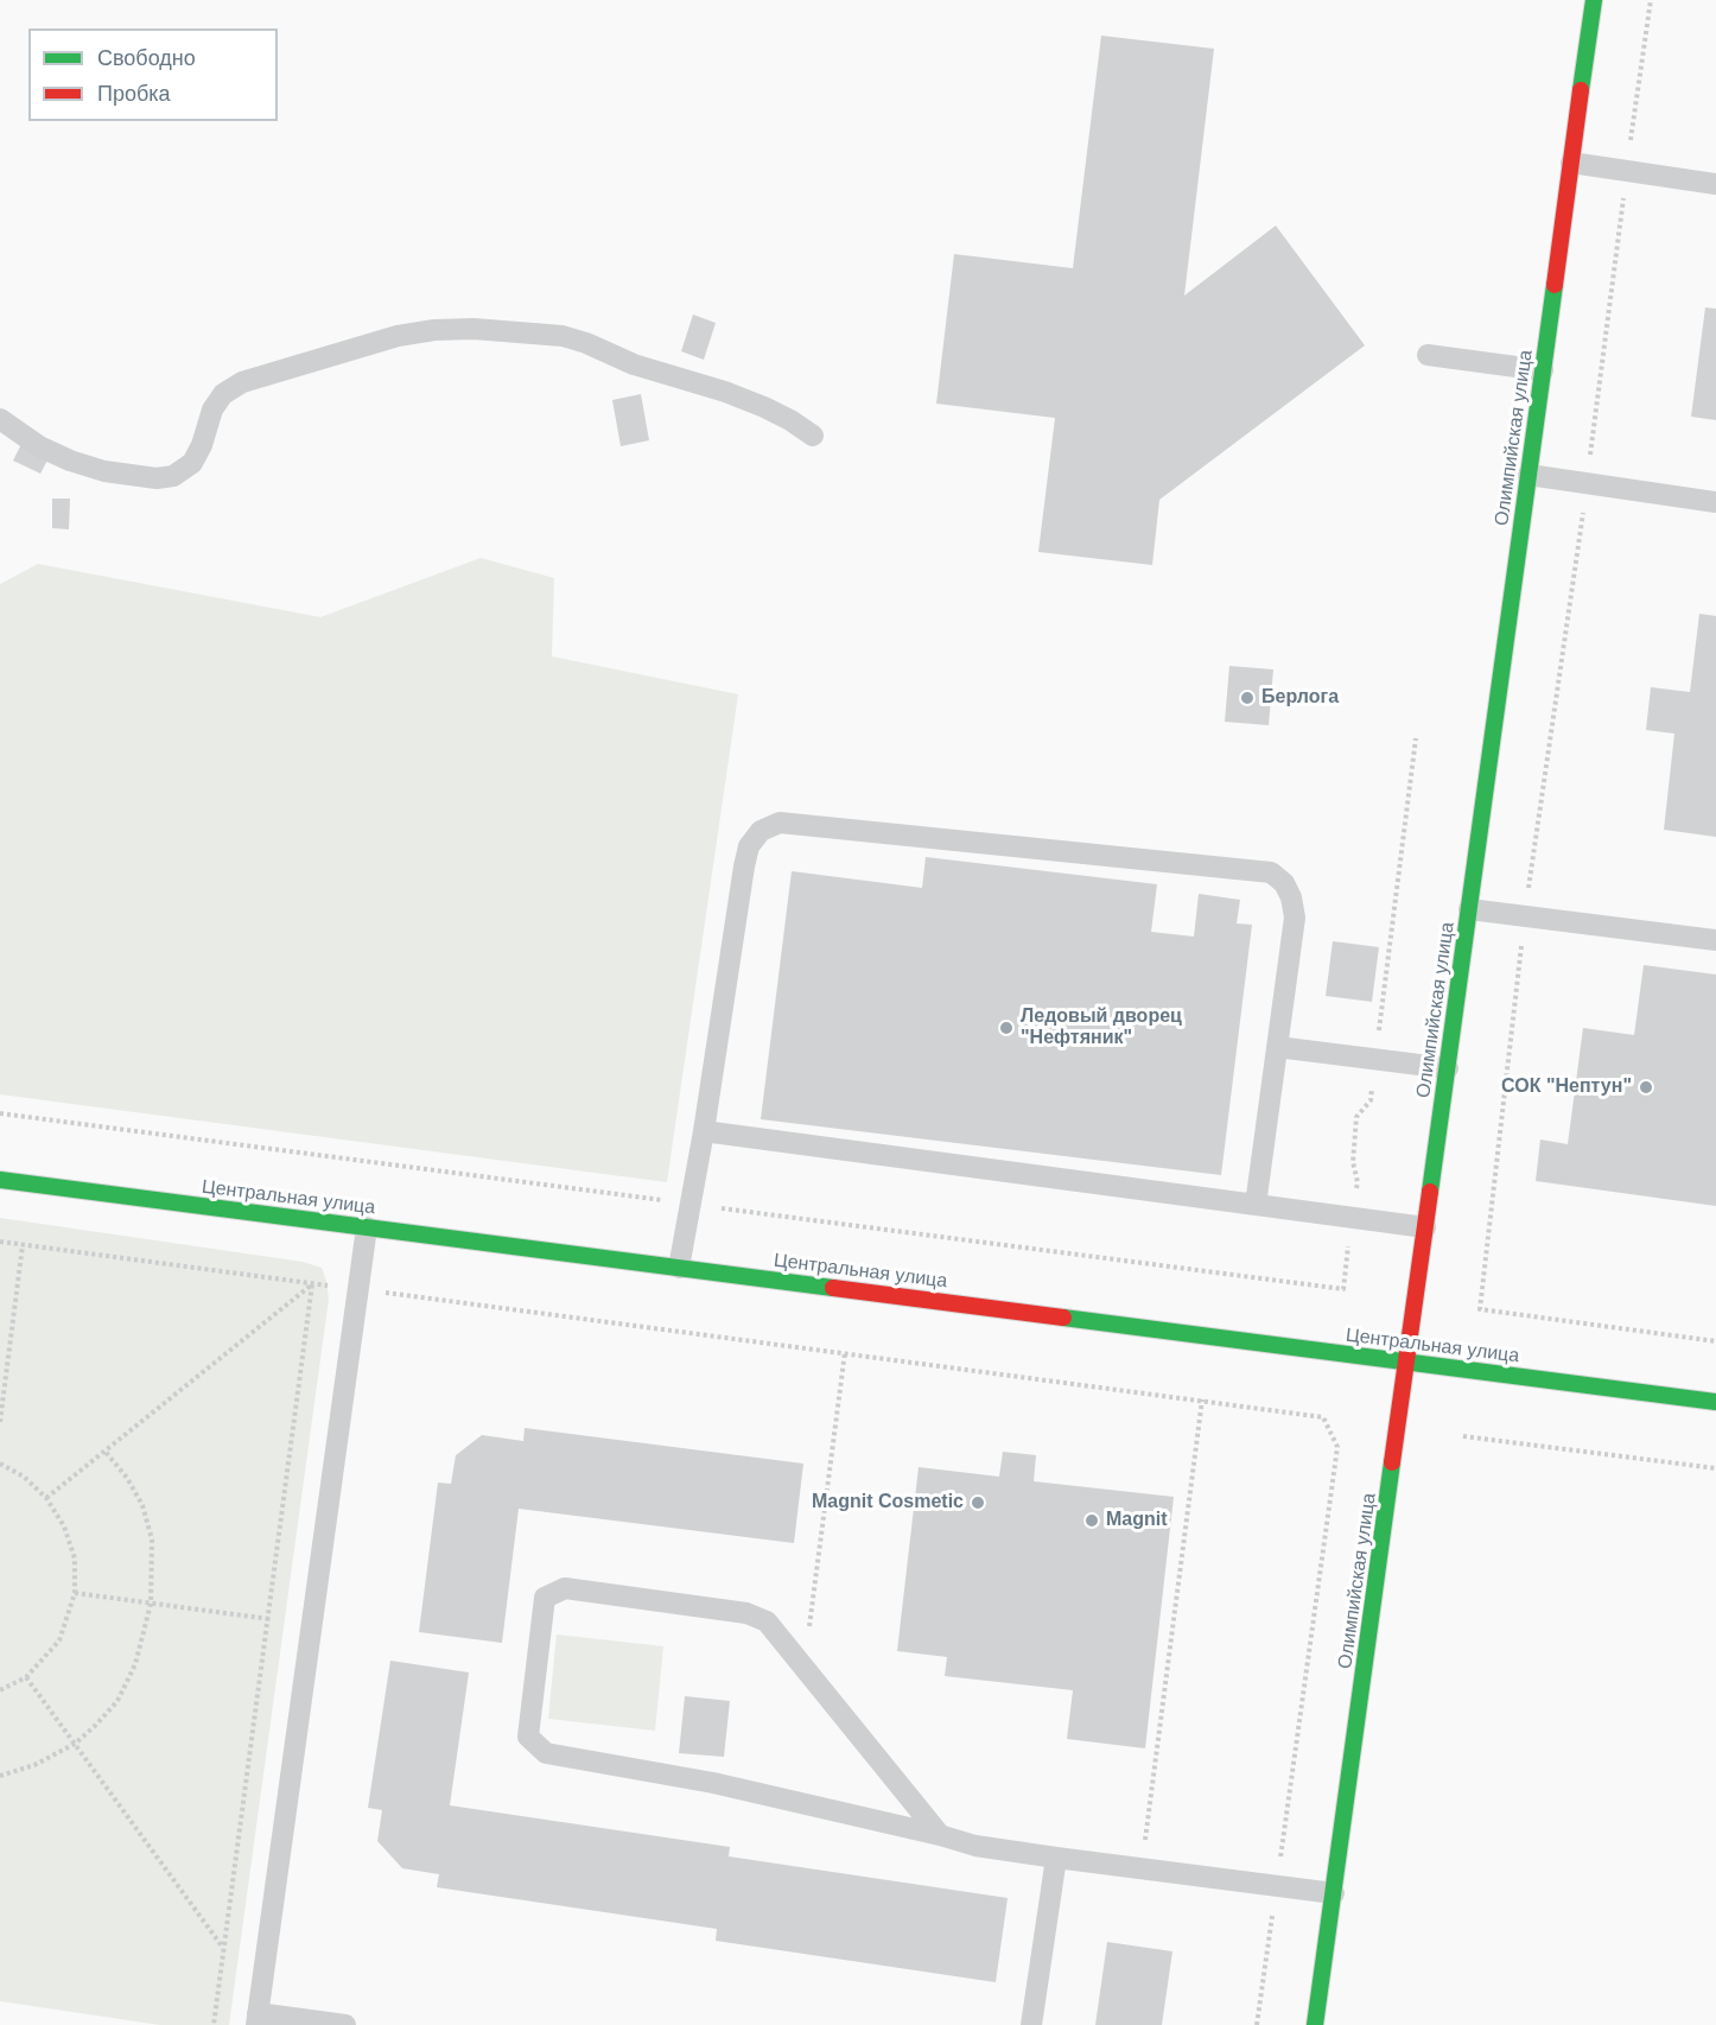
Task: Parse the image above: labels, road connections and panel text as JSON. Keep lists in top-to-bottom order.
{
  "streets": {
    "street": ["Олимпийская улица", "Центральная улица"]
  },
  "crossings": [
    ["Олимпийская улица", "Центральная улица"]
  ],
  "places": [
    "Берлога",
    "Ледовый дворец \"Нефтяник\"",
    "СОК \"Нептун\"",
    "Magnit Cosmetic",
    "Magnit"
  ],
  "legend": ["Свободно", "Пробка"]
}
